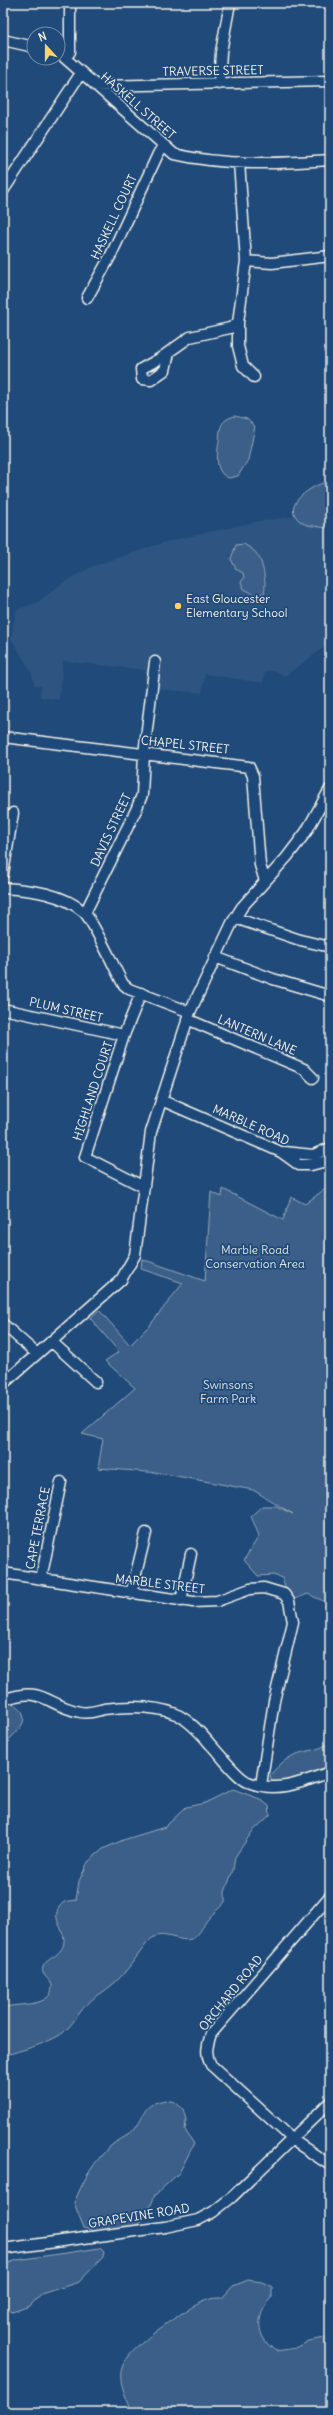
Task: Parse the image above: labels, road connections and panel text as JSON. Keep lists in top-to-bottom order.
{
  "streets": {
    "street": [
      "TRAVERSE STREET",
      "HASKELL STREET",
      "HASKELL COURT",
      "CHAPEL STREET",
      "DAVIS STREET",
      "PLUM STREET",
      "LANTERN LANE",
      "HIGHLAND COURT",
      "MARBLE ROAD",
      "CAPE TERRACE",
      "MARBLE STREET",
      "ORCHARD ROAD",
      "GRAPEVINE ROAD"
    ]
  },
  "crossings": [
    ["TRAVERSE STREET", "HASKELL STREET"],
    ["HASKELL STREET", "HASKELL COURT"],
    ["CHAPEL STREET", "DAVIS STREET"],
    ["DAVIS STREET", "LANTERN LANE"],
    ["PLUM STREET", "HIGHLAND COURT"],
    ["LANTERN LANE", "HIGHLAND COURT"],
    ["CAPE TERRACE", "MARBLE STREET"],
    ["ORCHARD ROAD", "GRAPEVINE ROAD"]
  ],
  "parks": ["Marble Road Conservation Area", "Swinsons Farm Park"],
  "places": ["East Gloucester Elementary School"],
  "north": "top"
}
